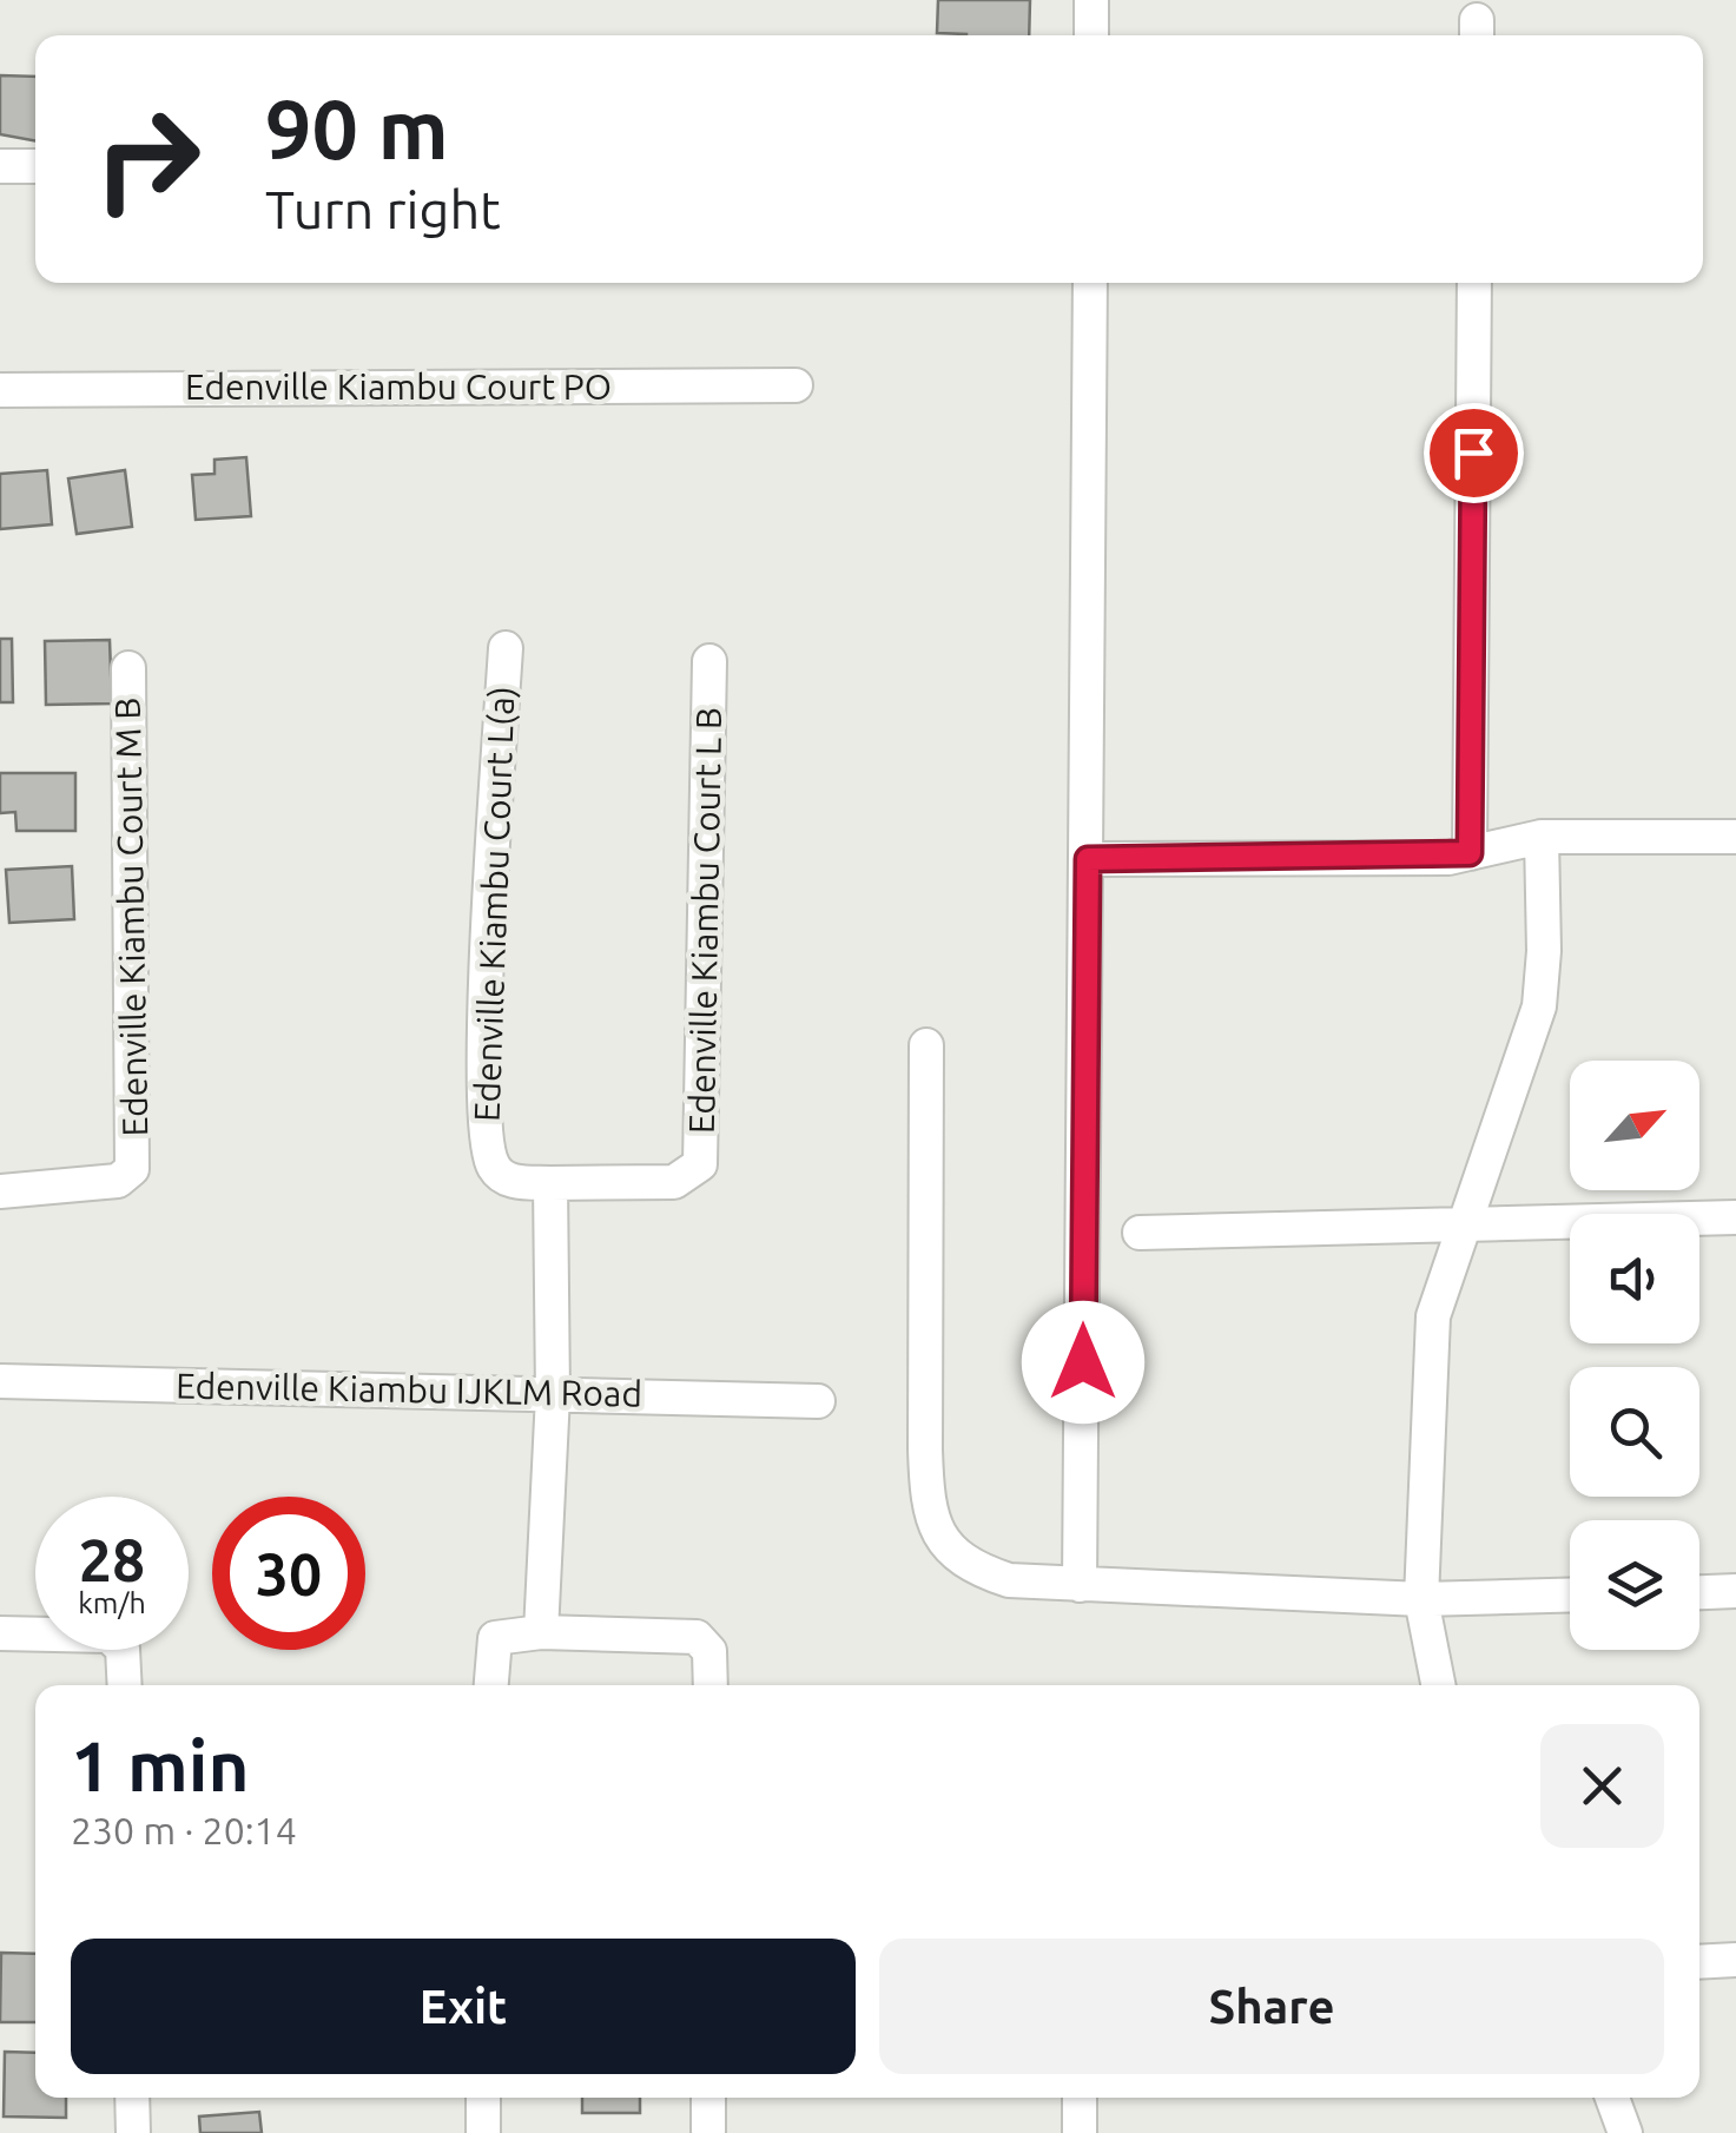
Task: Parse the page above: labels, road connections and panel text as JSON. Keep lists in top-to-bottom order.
{
  "streets": {
    "street": [
      "Edenville Kiambu Court PO",
      "Edenville Kiambu Court L(a)",
      "Edenville Kiambu Court M B",
      "Edenville Kiambu Court L B",
      "Edenville Kiambu IJKLM Road"
    ]
  },
  "crossings": [
    ["Edenville Kiambu Court L(a)", "Edenville Kiambu Court L B"]
  ],
  "north": "top right",
  "page": {
    "turn": ["90 m", "Turn right"],
    "speed": "28 km/h",
    "limit": "30",
    "heading": ["1 min", "230 m · 20:14"],
    "buttons": ["Exit", "Share"]
  }
}
